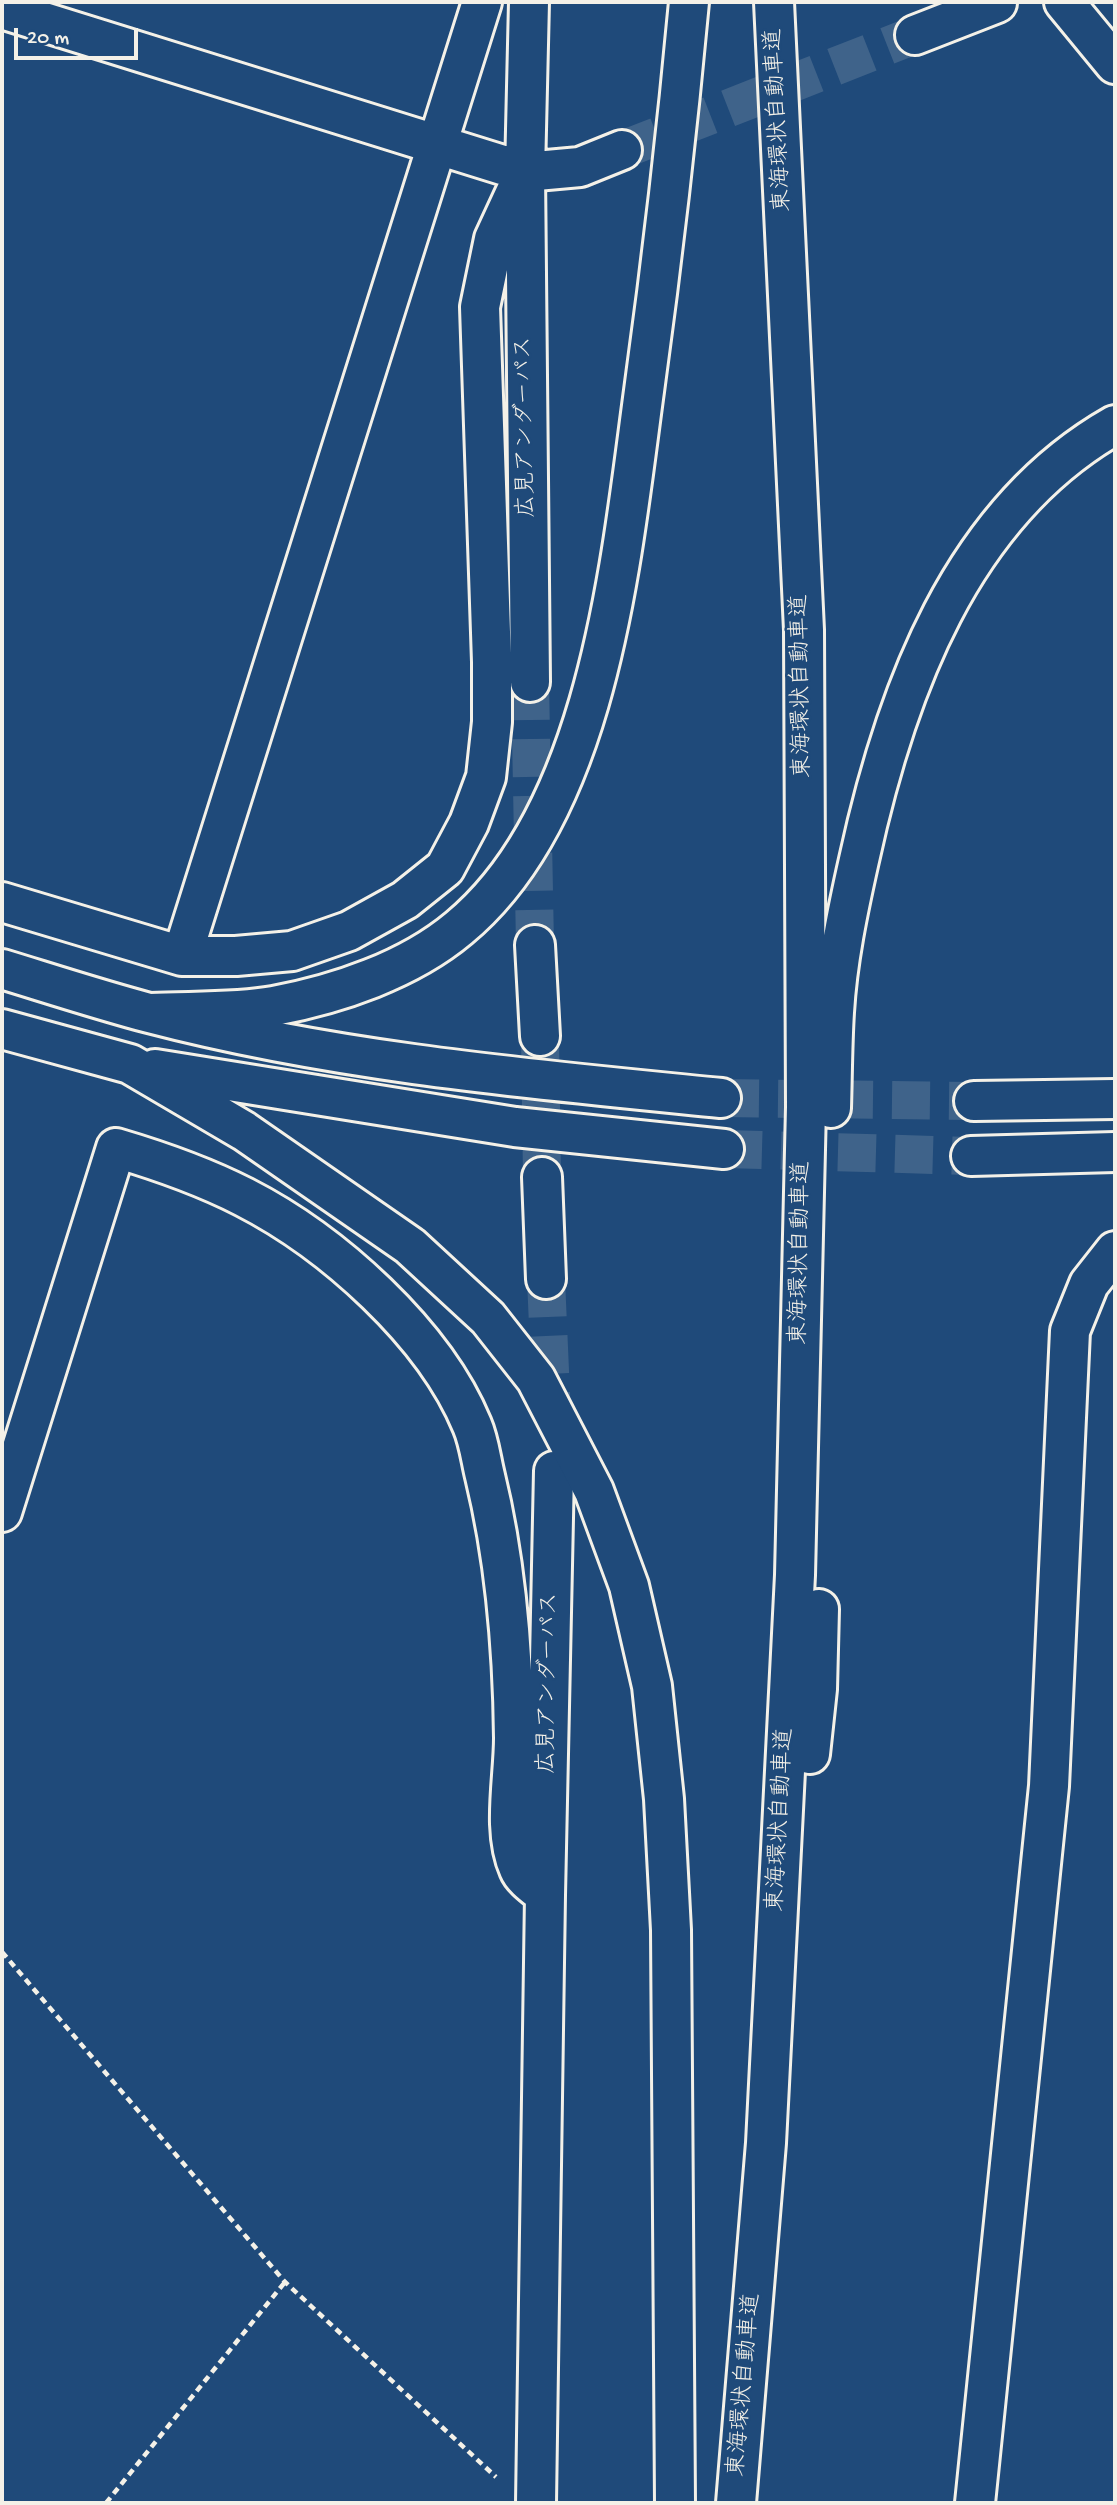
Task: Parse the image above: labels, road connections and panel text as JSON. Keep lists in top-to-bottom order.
{
  "streets": {
    "main road": ["東海環状自動車道", "広見アンダーパス"]
  },
  "scale_bar": "20 m"
}
